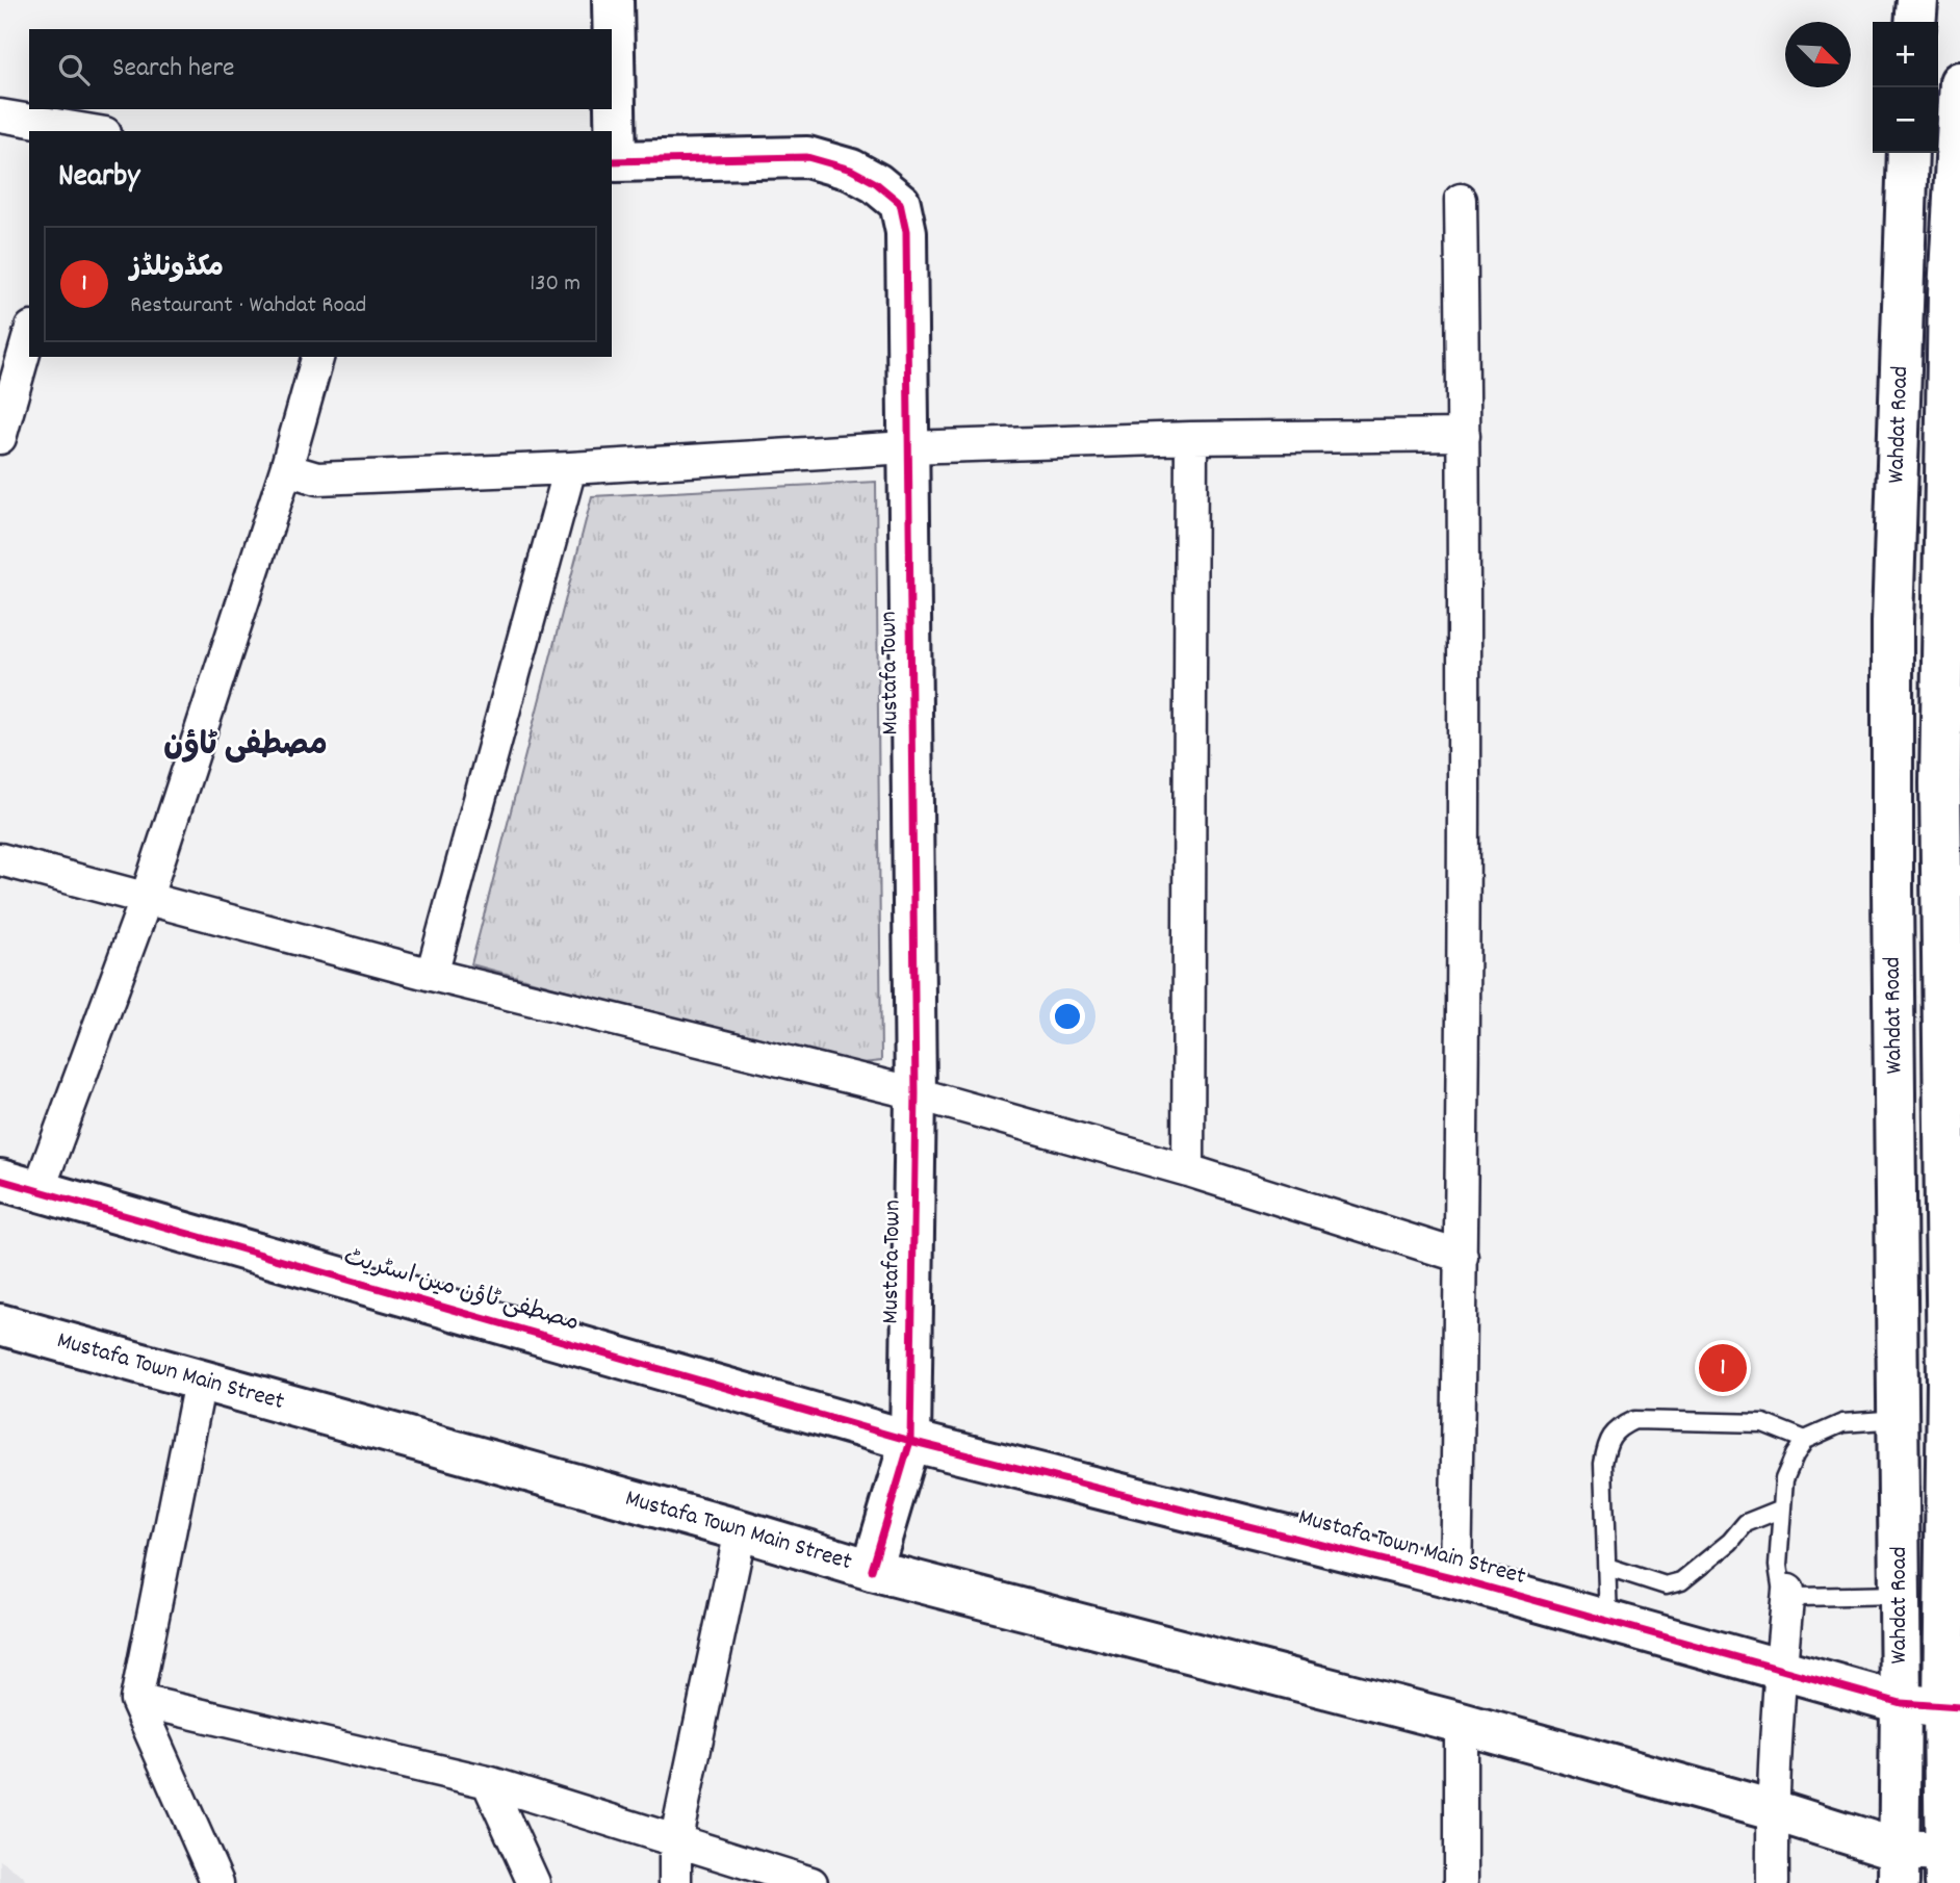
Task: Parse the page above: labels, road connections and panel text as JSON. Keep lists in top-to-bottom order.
{
  "streets": {
    "street": [
      "Wahdat Road",
      "Mustafa Town",
      "مصطفی ٹاؤن مین اسٹریٹ",
      "Mustafa Town Main Street"
    ]
  },
  "crossings": [
    ["Wahdat Road", "Mustafa Town Main Street"],
    ["Mustafa Town", "مصطفی ٹاؤن مین اسٹریٹ"],
    ["Mustafa Town", "Mustafa Town Main Street"],
    ["مصطفی ٹاؤن مین اسٹریٹ", "Mustafa Town Main Street"]
  ],
  "districts": ["مصطفی ٹاؤن"],
  "north": "bottom right",
  "page": {
    "map_buttons": ["+", "−"],
    "search": "Search here",
    "heading": "Nearby",
    "list": [
      {
        "mark": "1",
        "name": "مکڈونلڈز",
        "note": "Restaurant · Wahdat Road",
        "value": "130 m"
      }
    ],
    "pins": "1"
  }
}
